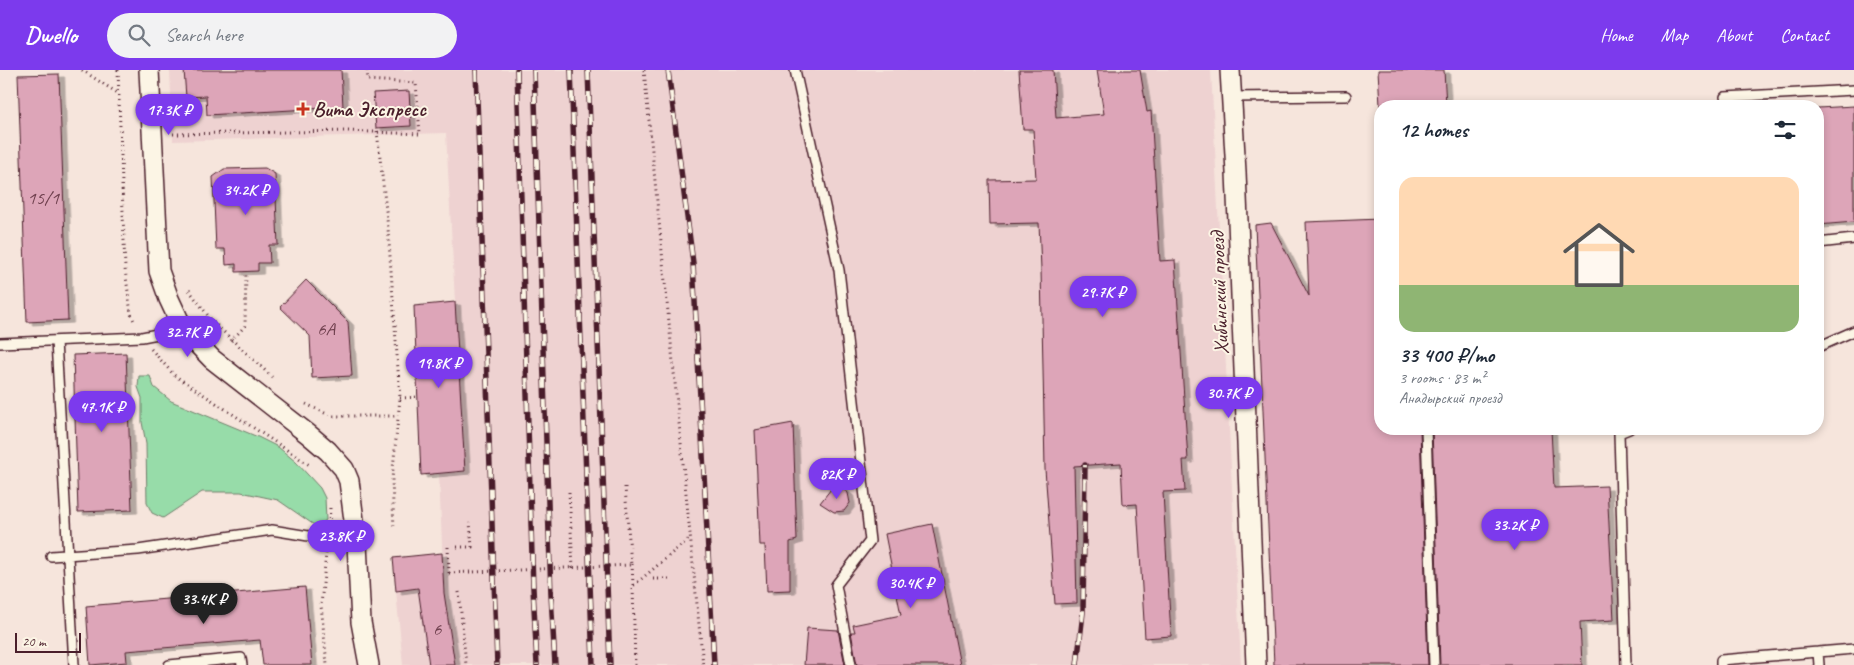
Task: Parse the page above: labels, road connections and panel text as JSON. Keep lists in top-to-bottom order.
{
  "streets": {
    "street": ["Хибинский проезд"]
  },
  "places": {
    "health": ["Вита Экспресс"]
  },
  "house_numbers": ["15/1", "6А", "6"],
  "scale_bar": "20 m",
  "page": {
    "header": "Dwello",
    "search": "Search here",
    "nav": [
      "Home",
      "Map",
      "About",
      "Contact"
    ],
    "price": [
      "17.3K ₽",
      "34.2K ₽",
      "29.7K ₽",
      "32.7K ₽",
      "19.8K ₽",
      "30.7K ₽",
      "47.1K ₽",
      "82K ₽",
      "33.2K ₽",
      "23.8K ₽",
      "30.4K ₽",
      "33.4K ₽"
    ],
    "heading": "12 homes",
    "list": [
      {
        "name": "33 400 ₽/mo",
        "note": "3 rooms · 83 m² · Анадырский проезд"
      }
    ],
    "scale": "20 m"
  }
}
